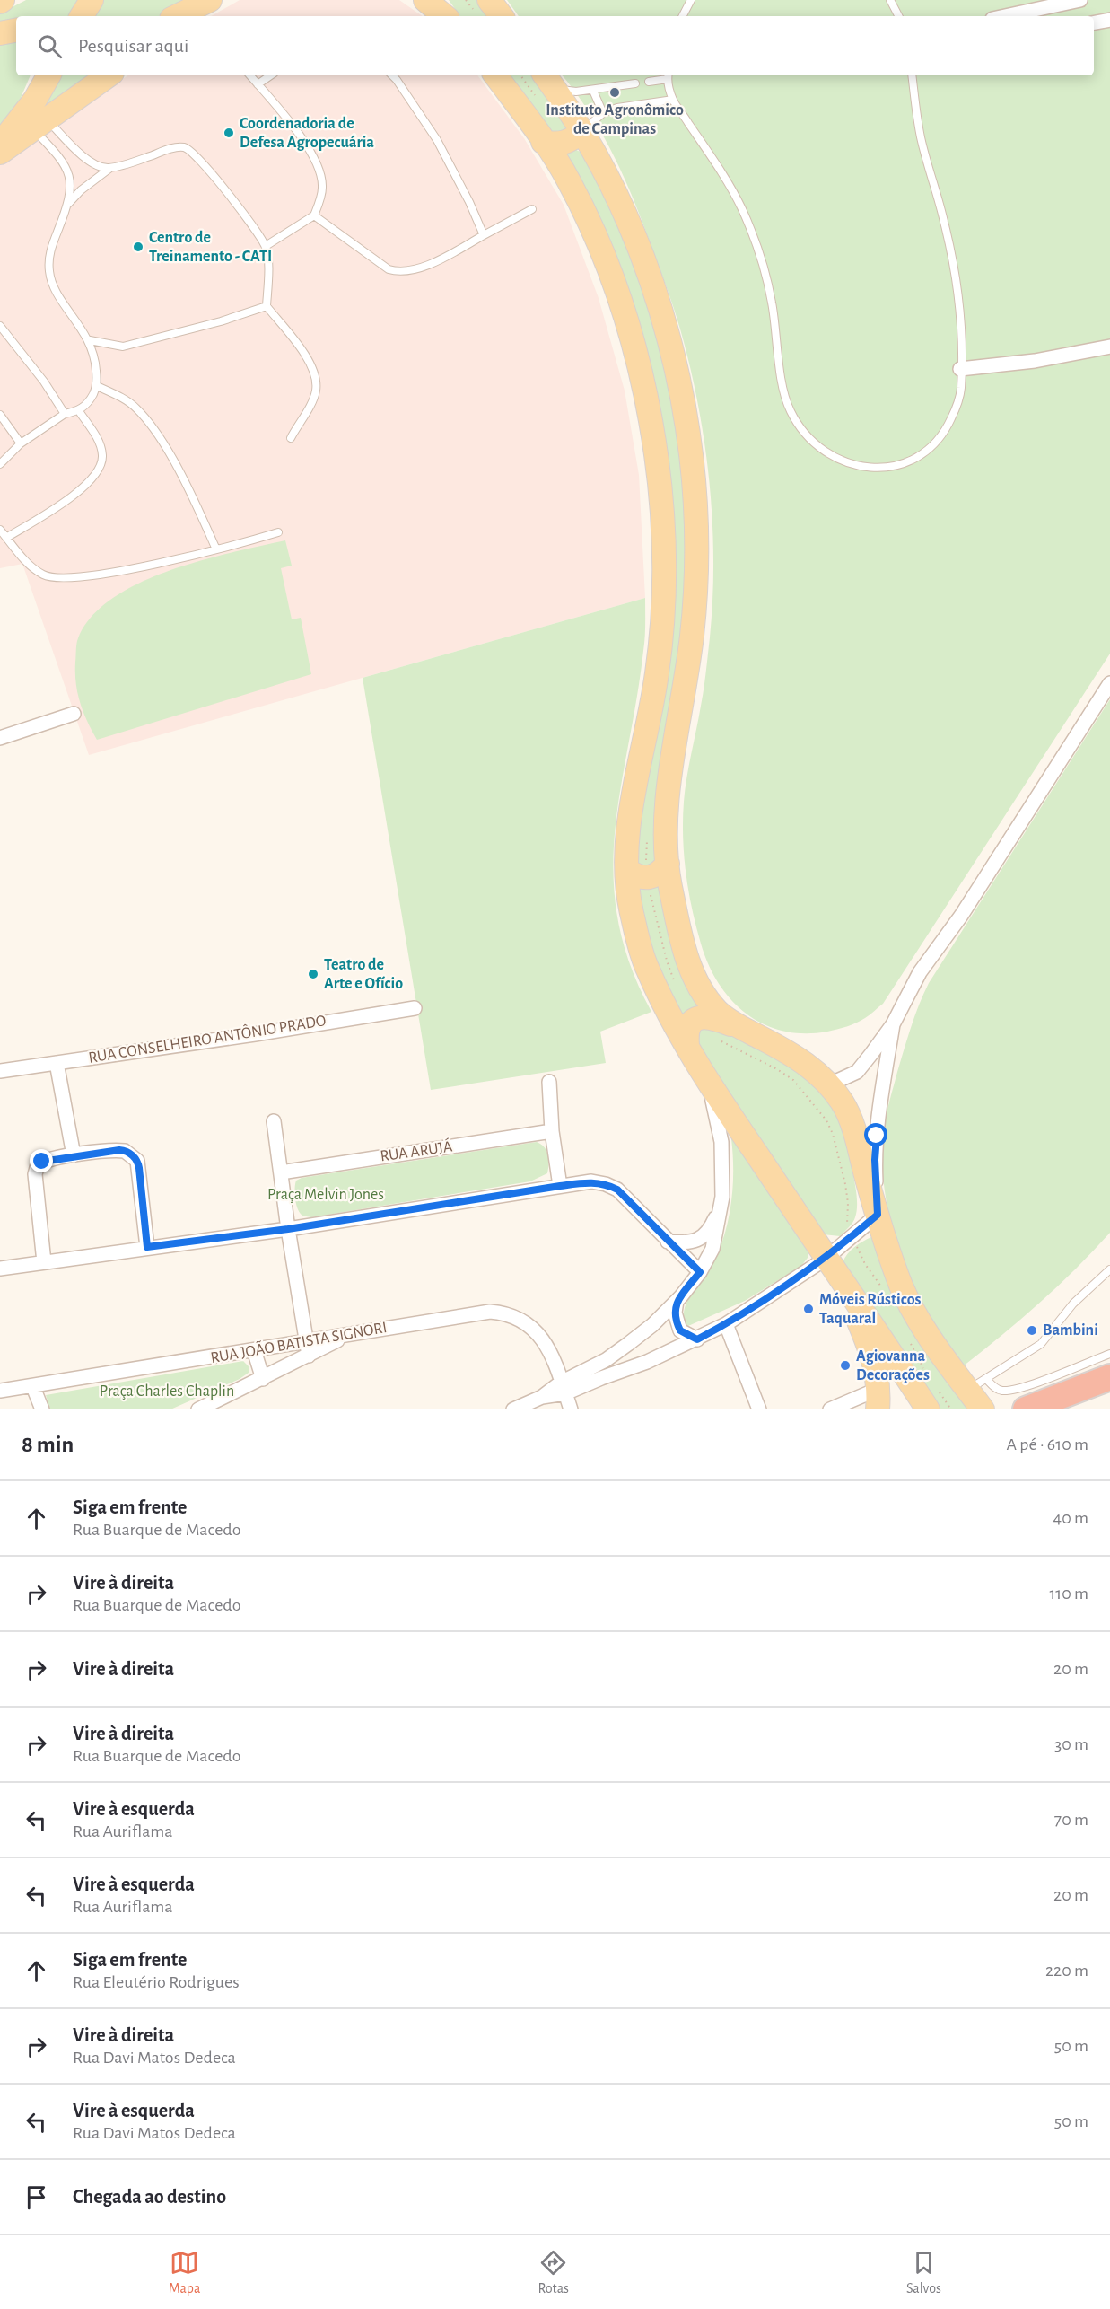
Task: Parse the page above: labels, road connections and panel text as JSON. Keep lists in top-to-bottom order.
{
  "streets": {
    "street": ["RUA CONSELHEIRO ANTÔNIO PRADO", "RUA ARUJÁ", "RUA JOÃO BATISTA SIGNORI"]
  },
  "parks": ["Praça Melvin Jones", "Praça Charles Chaplin"],
  "places": [
    "Instituto Agronômico de Campinas",
    "Coordenadoria de Defesa Agropecuária",
    "Centro de Treinamento - CATI",
    "Teatro de Arte e Ofício",
    "Móveis Rústicos Taquaral",
    "Bambini",
    "Agiovanna Decorações"
  ],
  "page": {
    "search": "Pesquisar aqui",
    "heading": ["8 min", "A pé · 610 m"],
    "list": [
      ["Siga em frente", "Rua Buarque de Macedo", "40 m"],
      ["Vire à direita", "Rua Buarque de Macedo", "110 m"],
      ["Vire à direita", "20 m"],
      ["Vire à direita", "Rua Buarque de Macedo", "30 m"],
      ["Vire à esquerda", "Rua Auriflama", "70 m"],
      ["Vire à esquerda", "Rua Auriflama", "20 m"],
      ["Siga em frente", "Rua Eleutério Rodrigues", "220 m"],
      ["Vire à direita", "Rua Davi Matos Dedeca", "50 m"],
      ["Vire à esquerda", "Rua Davi Matos Dedeca", "50 m"],
      "Chegada ao destino"
    ],
    "nav": ["Mapa", "Rotas", "Salvos"]
  }
}
